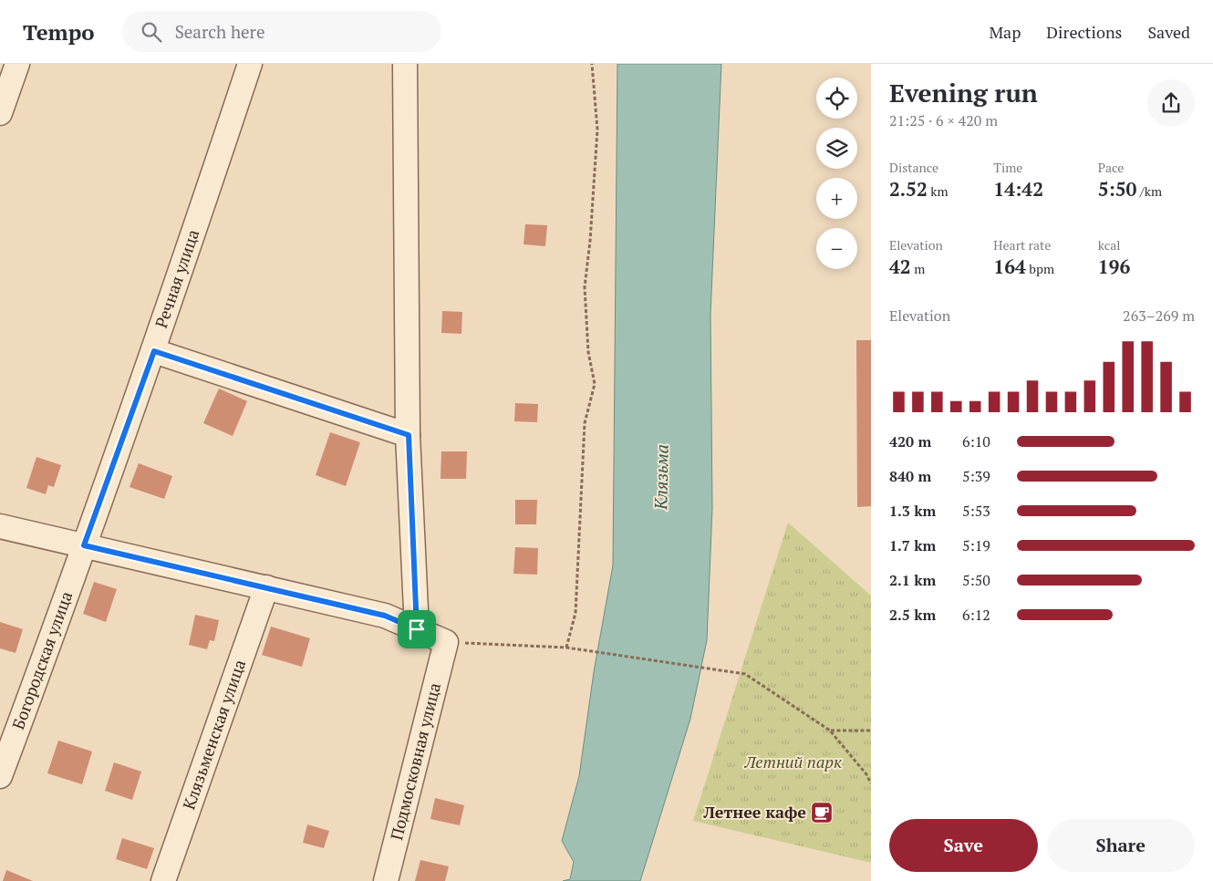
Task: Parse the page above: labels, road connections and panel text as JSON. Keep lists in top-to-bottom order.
{
  "streets": {
    "street": [
      "Речная улица",
      "Богородская улица",
      "Клязьменская улица",
      "Подмосковная улица"
    ]
  },
  "crossings": [
    ["Речная улица", "Богородская улица"]
  ],
  "water": ["Клязьма"],
  "parks": ["Летний парк"],
  "places": {
    "cafe": ["Летнее кафе"]
  },
  "page": {
    "header": "Tempo",
    "search": "Search here",
    "nav": ["Map", "Directions", "Saved"],
    "heading": ["Evening run", "21:25 · 6 × 420 m"],
    "map_buttons": ["+", "−"],
    "stats": [
      ["Distance", "2.52 km"],
      ["Time", "14:42"],
      ["Pace", "5:50 /km"],
      ["Elevation", "42 m"],
      ["Heart rate", "164 bpm"],
      ["kcal", "196"]
    ],
    "chart": ["Elevation", "263–269 m"],
    "list": [
      {
        "name": "420 m",
        "note": "6:10"
      },
      {
        "name": "840 m",
        "note": "5:39"
      },
      {
        "name": "1.3 km",
        "note": "5:53"
      },
      {
        "name": "1.7 km",
        "note": "5:19"
      },
      {
        "name": "2.1 km",
        "note": "5:50"
      },
      {
        "name": "2.5 km",
        "note": "6:12"
      }
    ],
    "buttons": ["Save", "Share"]
  }
}
